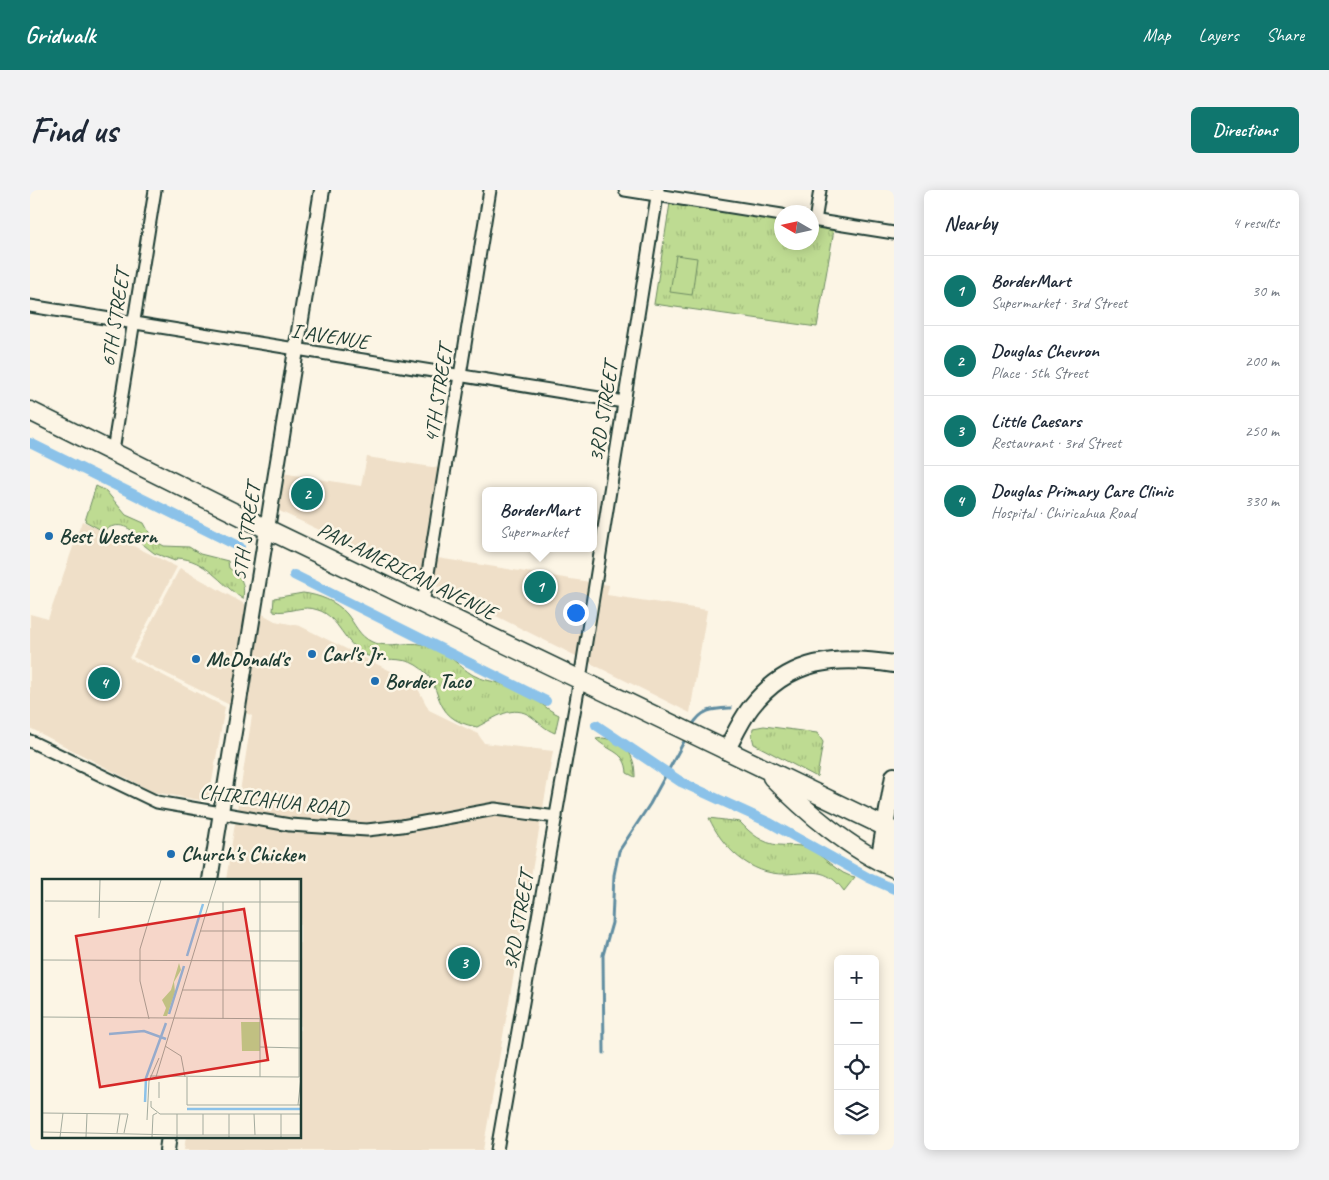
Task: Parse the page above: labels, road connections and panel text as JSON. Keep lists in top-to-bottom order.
{
  "streets": {
    "main road": ["PAN-AMERICAN AVENUE"],
    "street": [
      "6TH STREET",
      "I AVENUE",
      "4TH STREET",
      "3RD STREET",
      "5TH STREET",
      "CHIRICAHUA ROAD"
    ]
  },
  "crossings": [
    ["6TH STREET", "I AVENUE"],
    ["6TH STREET", "PAN-AMERICAN AVENUE"],
    ["I AVENUE", "4TH STREET"],
    ["I AVENUE", "3RD STREET"],
    ["I AVENUE", "5TH STREET"],
    ["4TH STREET", "PAN-AMERICAN AVENUE"],
    ["3RD STREET", "PAN-AMERICAN AVENUE"],
    ["3RD STREET", "CHIRICAHUA ROAD"],
    ["5TH STREET", "PAN-AMERICAN AVENUE"],
    ["5TH STREET", "CHIRICAHUA ROAD"]
  ],
  "places": [
    "Best Western",
    "Carl's Jr.",
    "McDonald's",
    "Border Taco",
    "Church's Chicken"
  ],
  "north": "left",
  "page": {
    "header": "Gridwalk",
    "nav": ["Map", "Layers", "Share"],
    "buttons": "Directions",
    "title": "Find us",
    "heading": ["Nearby", "4 results"],
    "list": [
      {
        "mark": "1",
        "name": "BorderMart",
        "note": "Supermarket · 3rd Street",
        "value": "30 m"
      },
      {
        "mark": "2",
        "name": "Douglas Chevron",
        "note": "Place · 5th Street",
        "value": "200 m"
      },
      {
        "mark": "3",
        "name": "Little Caesars",
        "note": "Restaurant · 3rd Street",
        "value": "250 m"
      },
      {
        "mark": "4",
        "name": "Douglas Primary Care Clinic",
        "note": "Hospital · Chiricahua Road",
        "value": "330 m"
      }
    ],
    "pins": [
      "2",
      "1",
      "4",
      "3"
    ],
    "popup": ["BorderMart", "Supermarket"],
    "map_buttons": ["+", "−"]
  }
}
